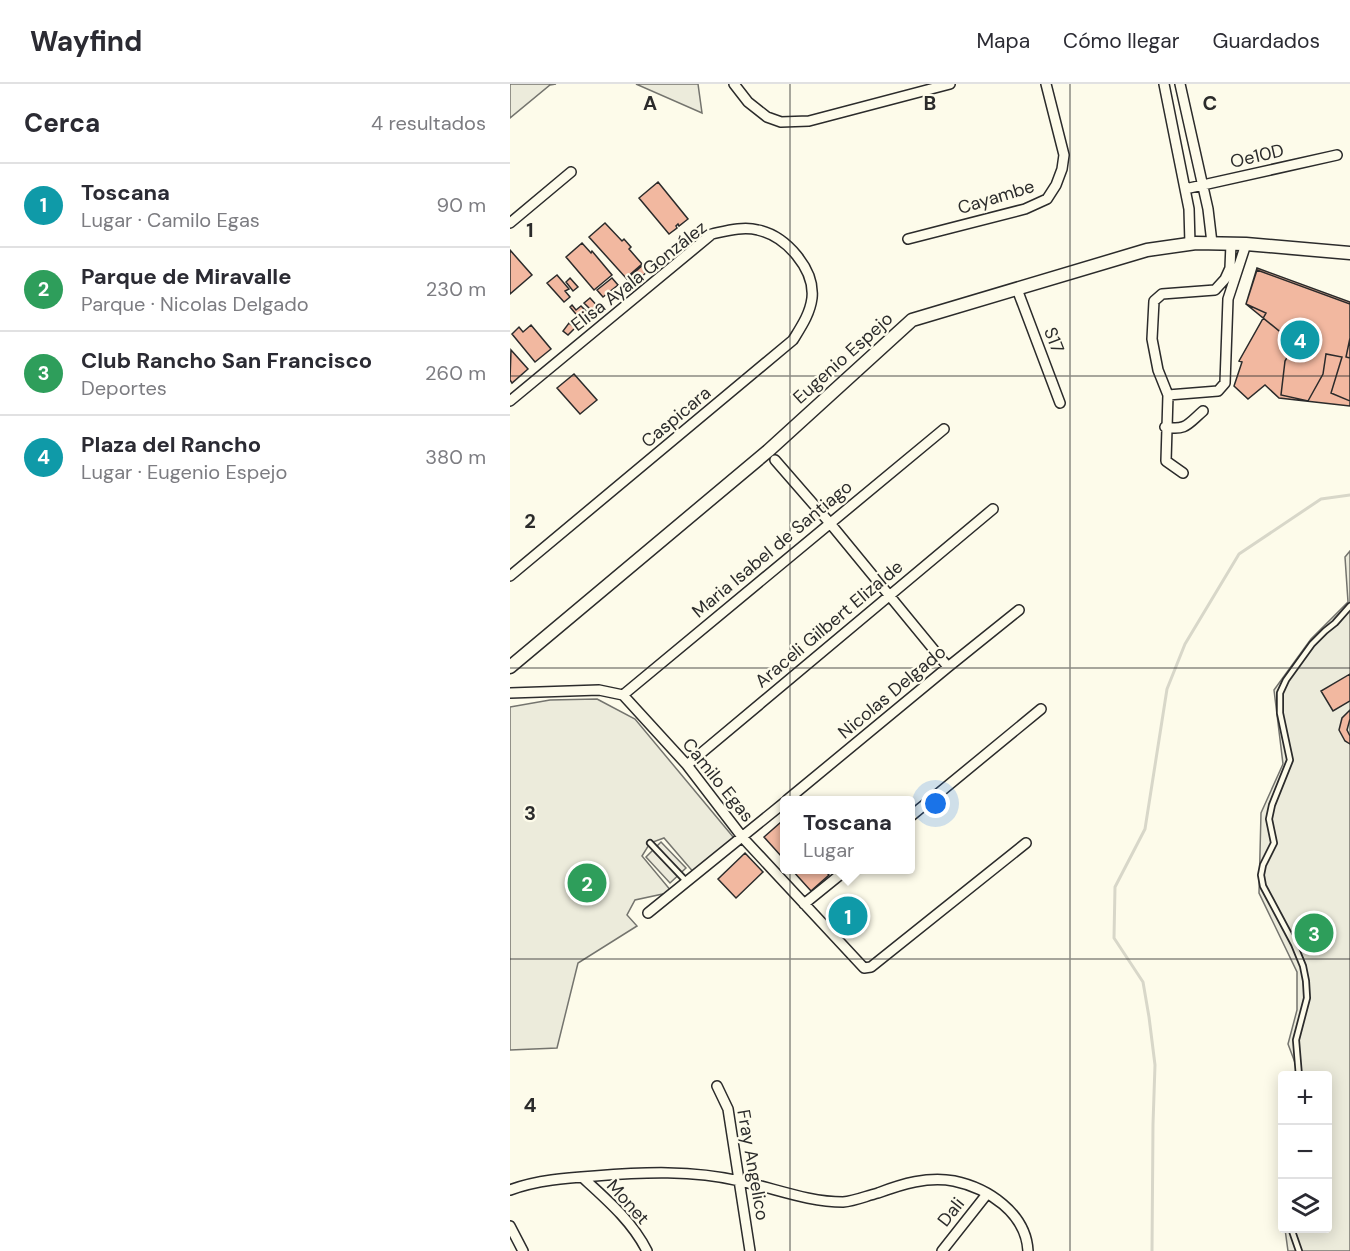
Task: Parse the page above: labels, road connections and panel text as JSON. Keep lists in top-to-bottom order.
{
  "streets": {
    "street": [
      "Oe10D",
      "Cayambe",
      "Elisa Ayala González",
      "S17",
      "Eugenio Espejo",
      "Caspicara",
      "Maria Isabel de Santiago",
      "Araceli Gilbert Elizalde",
      "Nicolas Delgado",
      "Camilo Egas",
      "Fray Angelico",
      "Monet",
      "Dali"
    ]
  },
  "crossings": [
    ["Elisa Ayala González", "Caspicara"],
    ["S17", "Eugenio Espejo"],
    ["Maria Isabel de Santiago", "Camilo Egas"],
    ["Araceli Gilbert Elizalde", "Camilo Egas"],
    ["Nicolas Delgado", "Camilo Egas"]
  ],
  "page": {
    "header": "Wayfind",
    "nav": ["Mapa", "Cómo llegar", "Guardados"],
    "heading": ["Cerca", "4 resultados"],
    "list": [
      {
        "mark": "1",
        "name": "Toscana",
        "note": "Lugar · Camilo Egas",
        "value": "90 m"
      },
      {
        "mark": "2",
        "name": "Parque de Miravalle",
        "note": "Parque · Nicolas Delgado",
        "value": "230 m"
      },
      {
        "mark": "3",
        "name": "Club Rancho San Francisco",
        "note": "Deportes",
        "value": "260 m"
      },
      {
        "mark": "4",
        "name": "Plaza del Rancho",
        "note": "Lugar · Eugenio Espejo",
        "value": "380 m"
      }
    ],
    "pins": [
      "4",
      "2",
      "1",
      "3"
    ],
    "popup": ["Toscana", "Lugar"],
    "map_buttons": ["+", "−"]
  },
  "grid": {
    "columns": ["A", "B", "C"],
    "rows": [
      "1",
      "2",
      "3",
      "4"
    ]
  }
}
